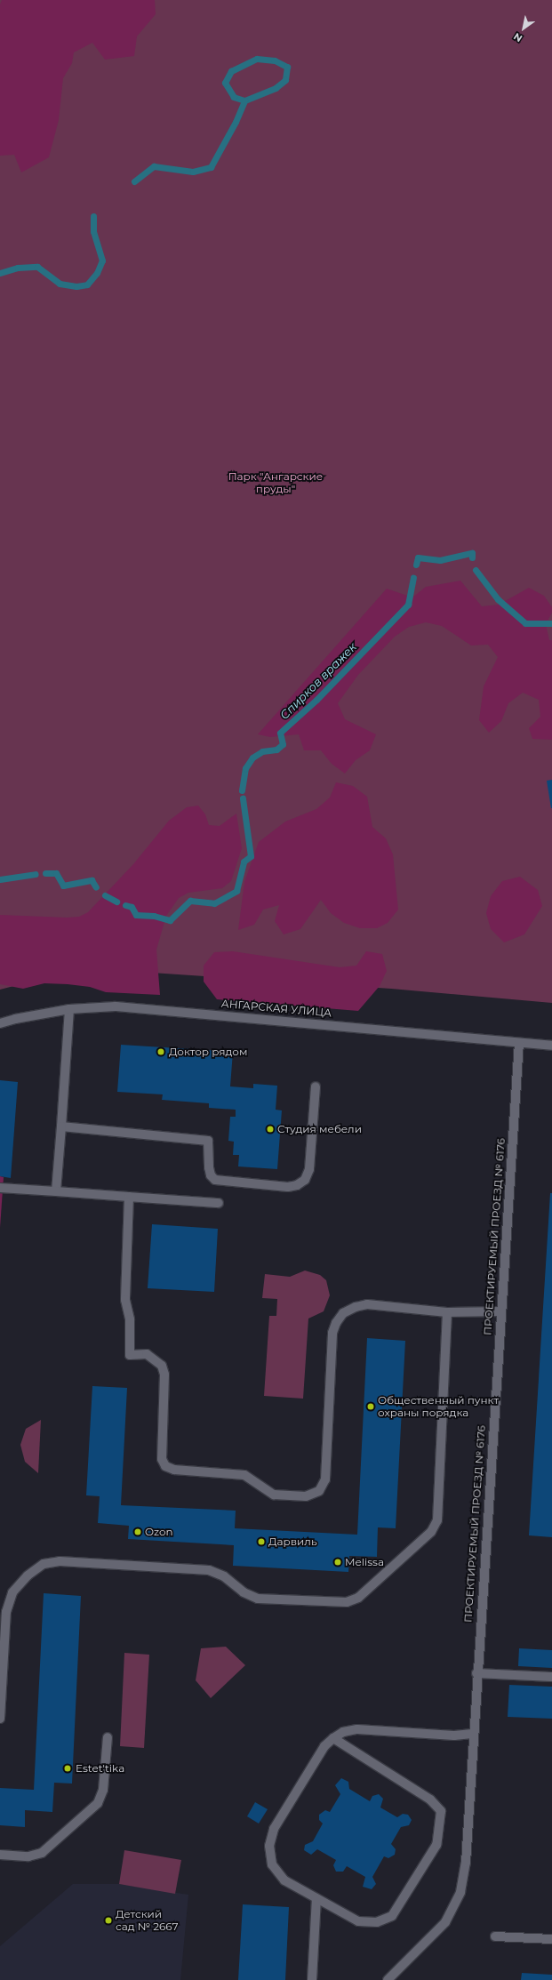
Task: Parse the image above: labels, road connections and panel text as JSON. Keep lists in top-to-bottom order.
{
  "streets": {
    "street": ["АНГАРСКАЯ УЛИЦА", "ПРОЕКТИРУЕМЫЙ ПРОЕЗД № 6176"]
  },
  "crossings": [
    ["АНГАРСКАЯ УЛИЦА", "ПРОЕКТИРУЕМЫЙ ПРОЕЗД № 6176"]
  ],
  "water": ["Спирков вражек"],
  "parks": ["Парк \"Ангарские пруды\""],
  "places": [
    "Доктор рядом",
    "Студия мебели",
    "Общественный пункт охраны порядка",
    "Ozon",
    "Дарвиль",
    "Melissa",
    "Estet'tika",
    "Детский сад № 2667"
  ],
  "north": "bottom left"
}
